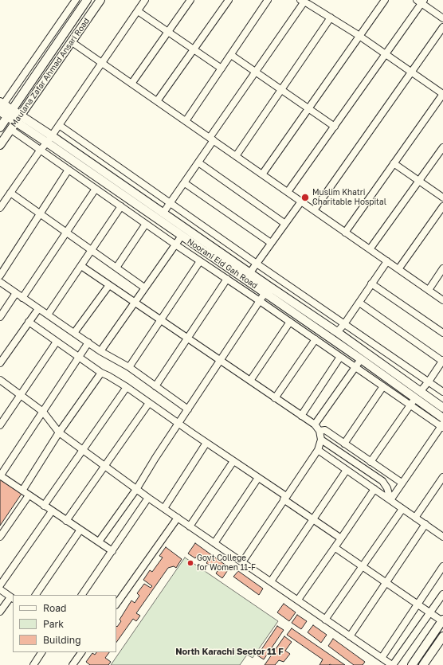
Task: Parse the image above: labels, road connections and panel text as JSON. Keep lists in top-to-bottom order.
{
  "streets": {
    "main road": ["Maulana Zafar Ahmad Ansari Road", "Noorani Eid Gah Road"]
  },
  "crossings": [
    ["Maulana Zafar Ahmad Ansari Road", "Noorani Eid Gah Road"]
  ],
  "districts": ["North Karachi Sector 11 F"],
  "places": ["Muslim Khatri Charitable Hospital", "Govt College for Women 11-F"],
  "legend": ["Road", "Park", "Building"]
}
